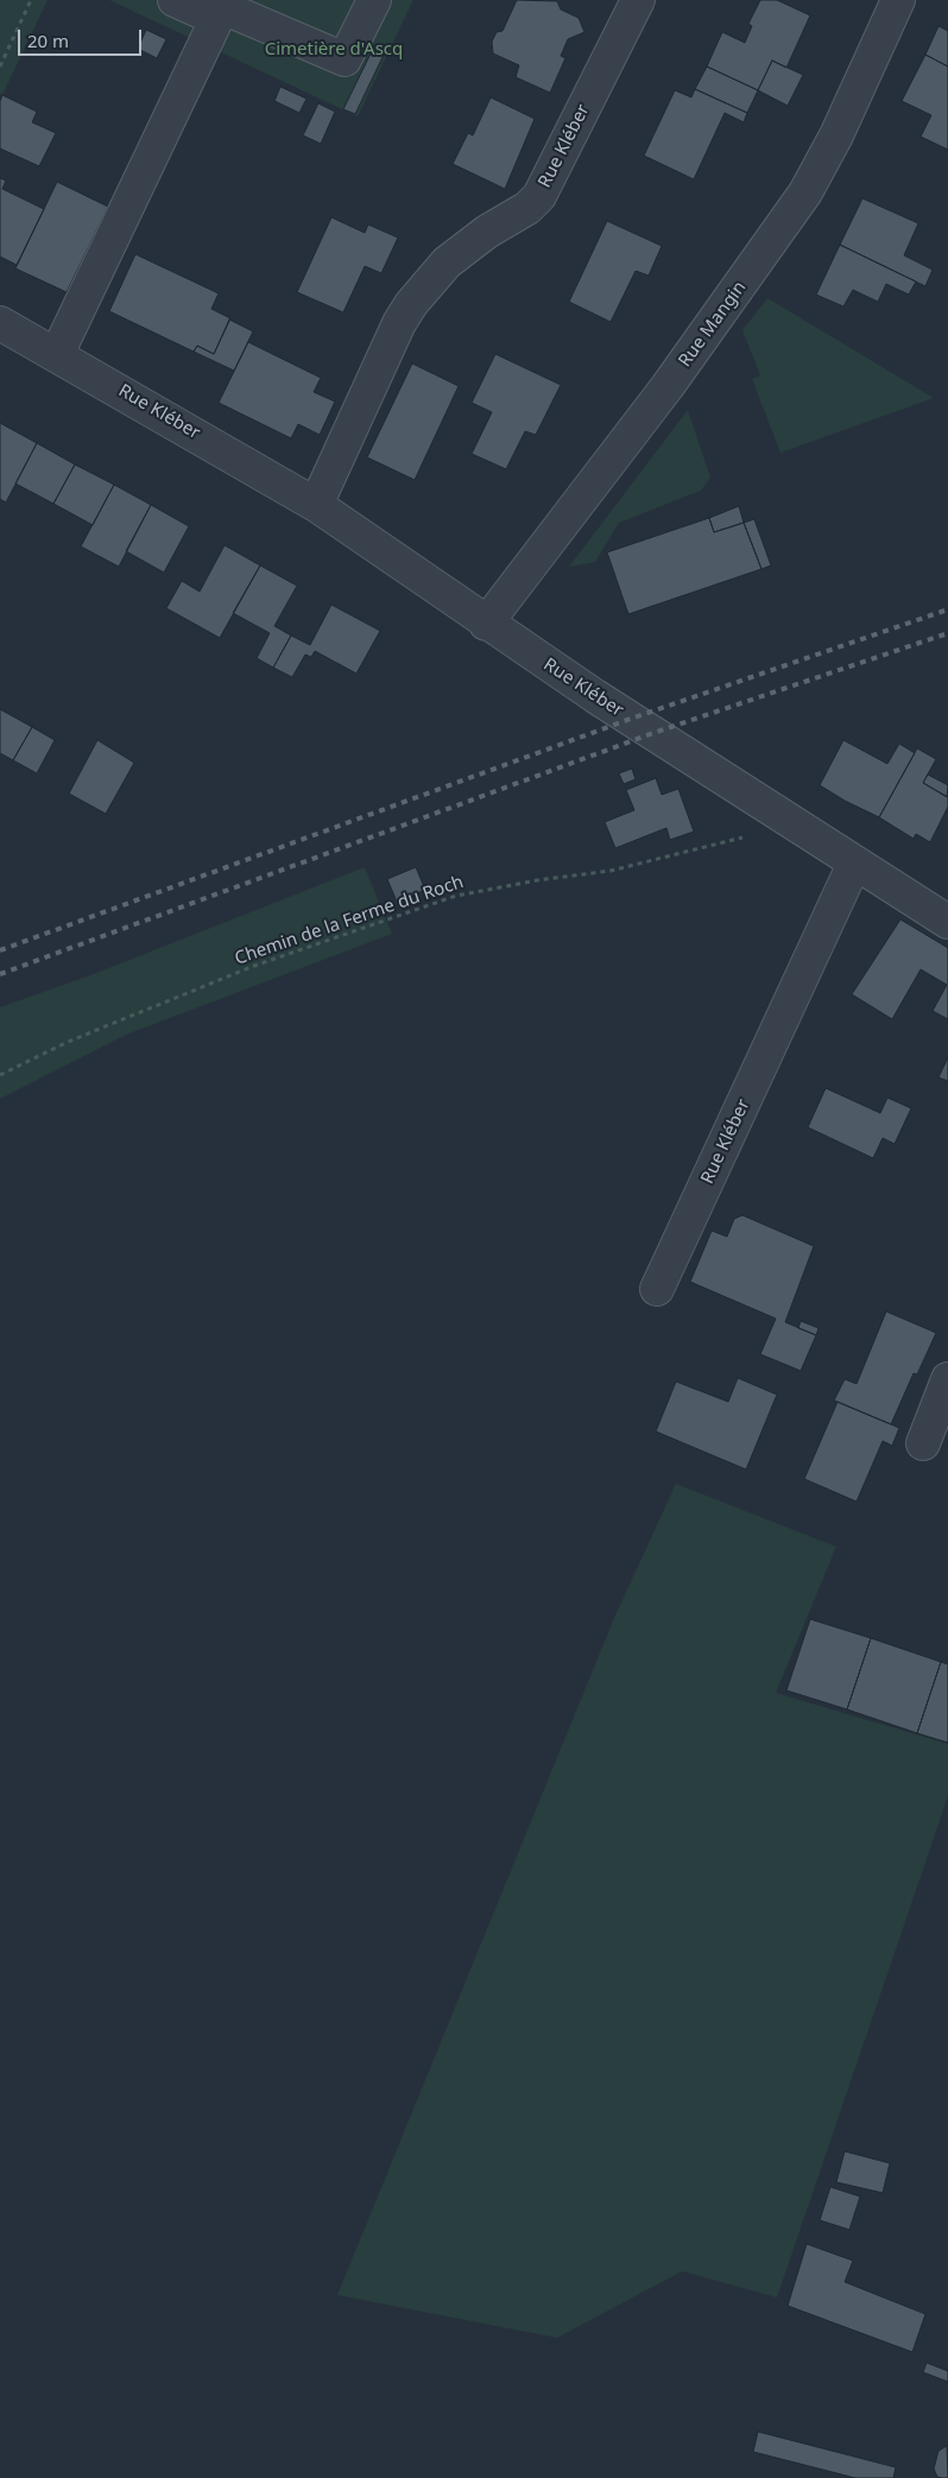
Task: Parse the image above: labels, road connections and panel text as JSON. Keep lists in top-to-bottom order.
{
  "streets": {
    "street": ["Rue Kléber", "Rue Mangin"],
    "path": ["Chemin de la Ferme du Roch"]
  },
  "crossings": [
    ["Rue Kléber", "Rue Mangin"],
    ["Rue Kléber", "Chemin de la Ferme du Roch"]
  ],
  "parks": ["Cimetière d'Ascq"],
  "scale_bar": "20 m"
}
